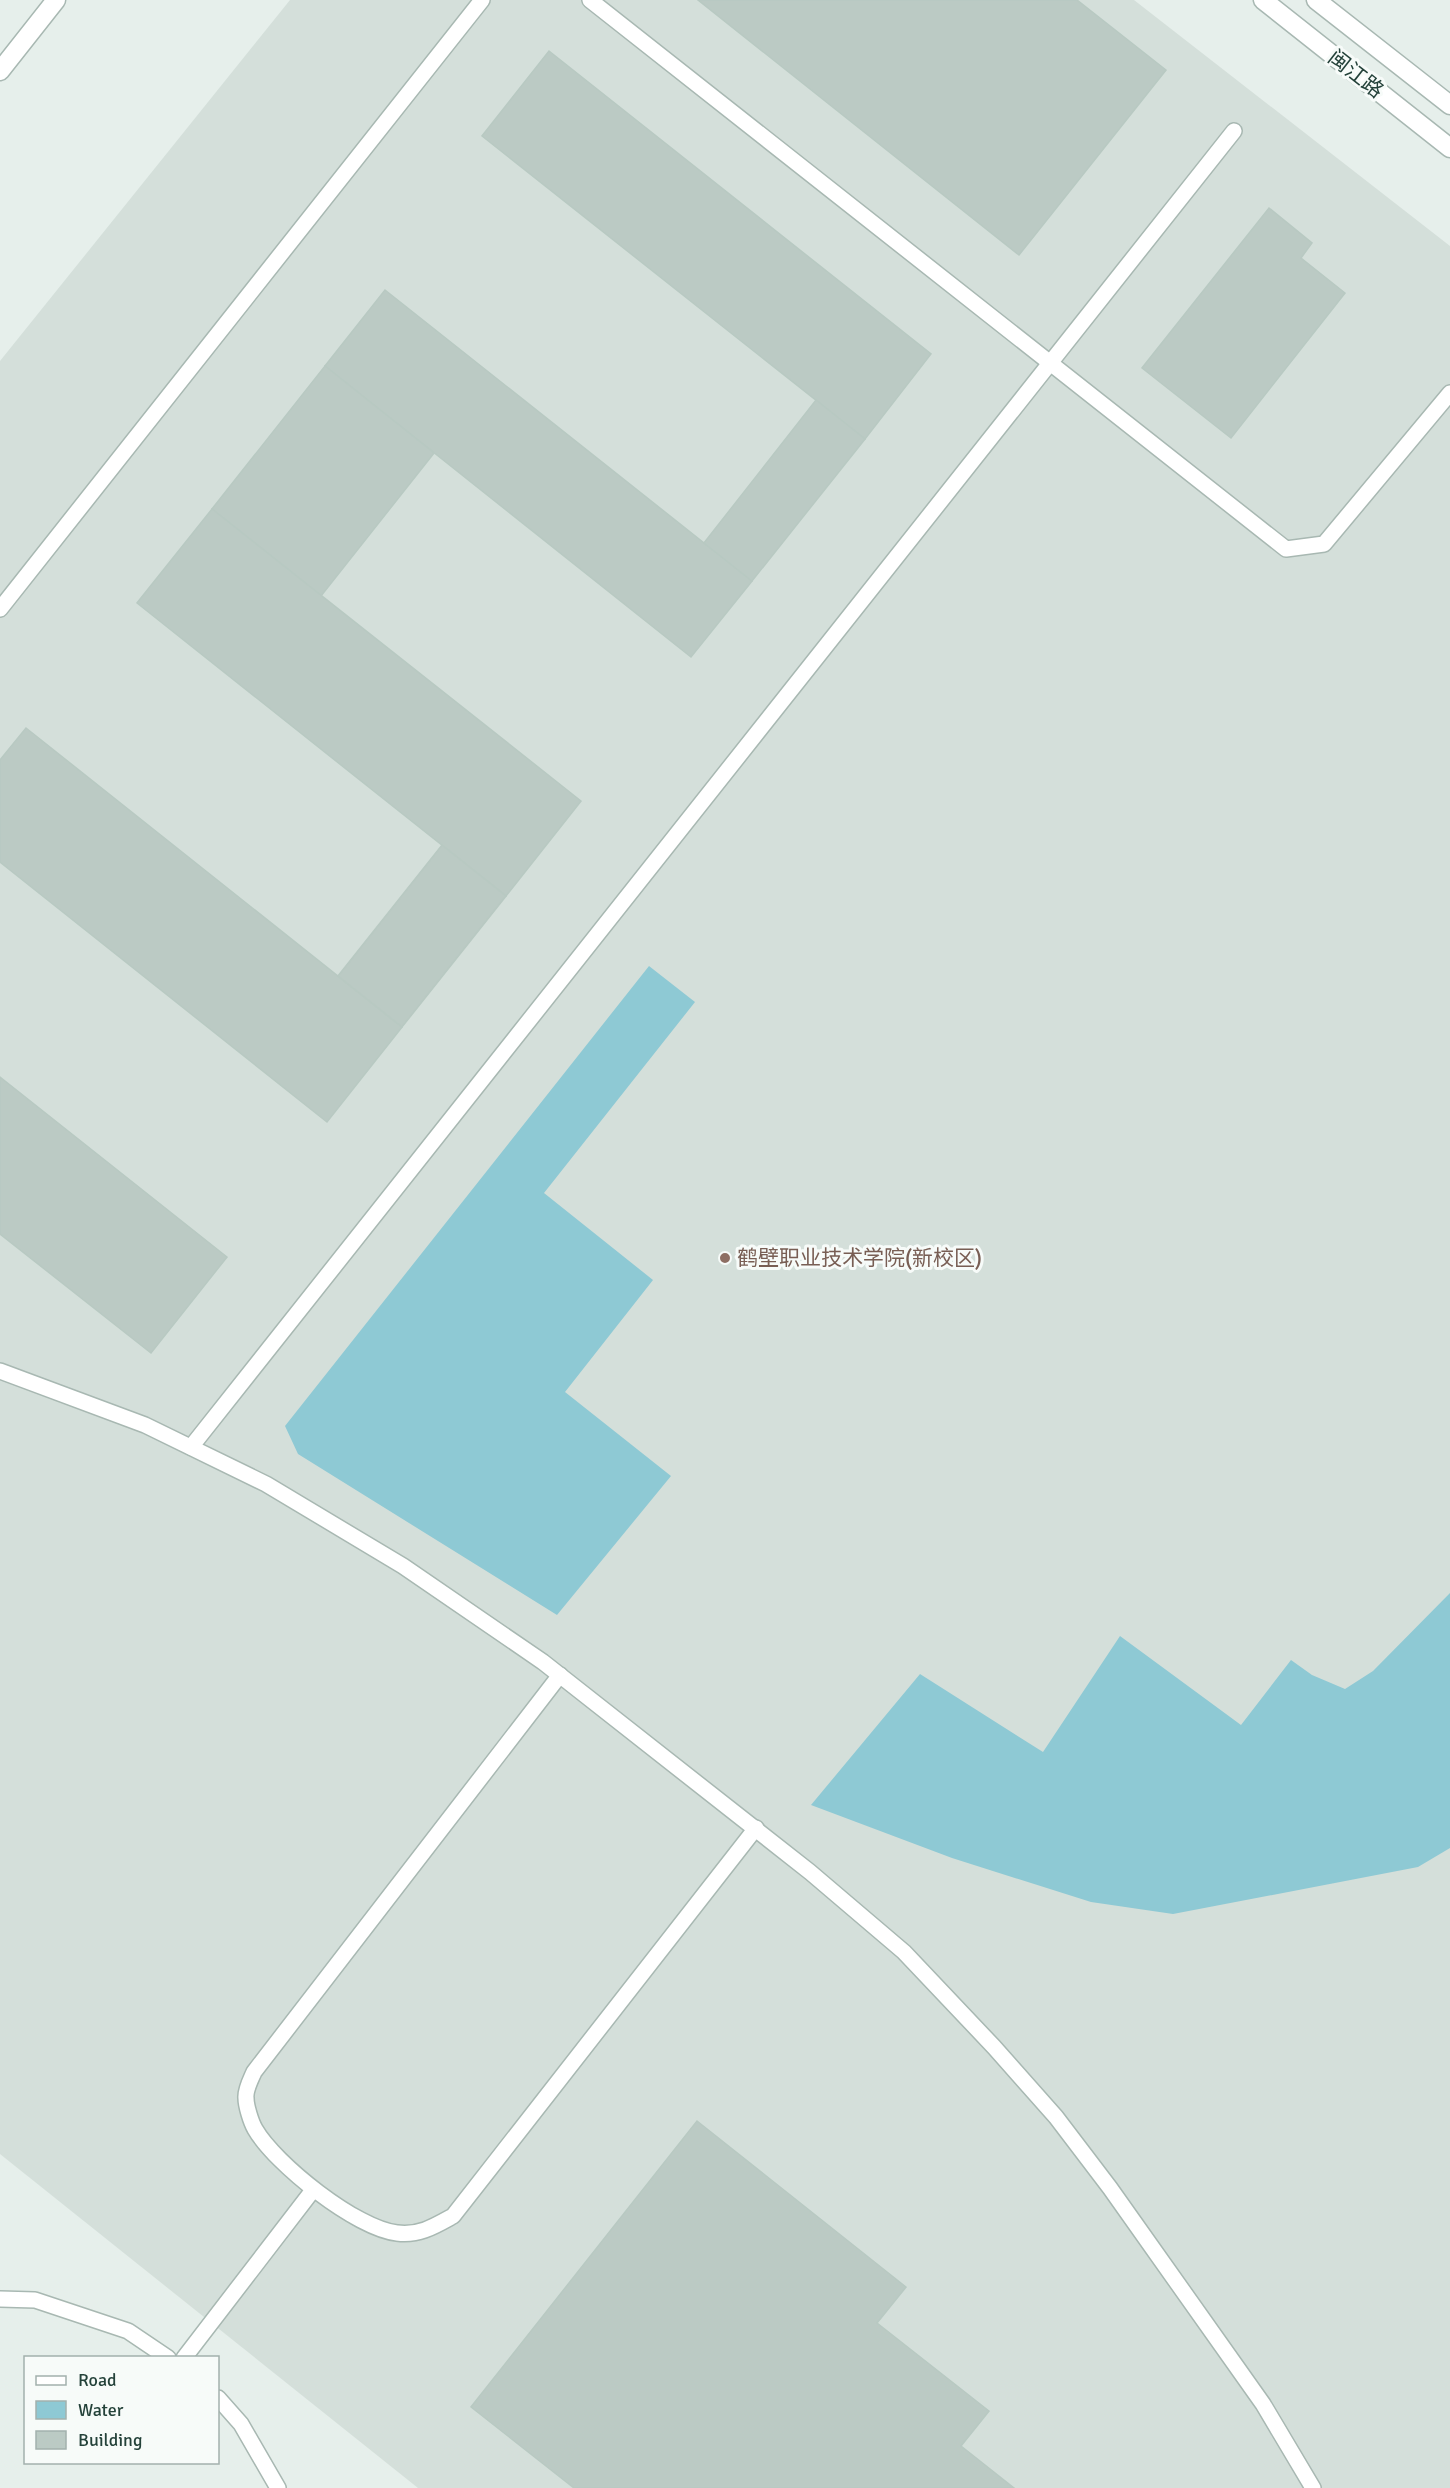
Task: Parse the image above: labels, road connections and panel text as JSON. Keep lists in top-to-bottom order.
{
  "streets": {
    "street": ["闽江路"]
  },
  "places": ["鹤壁职业技术学院(新校区)"],
  "legend": ["Road", "Water", "Building"]
}
